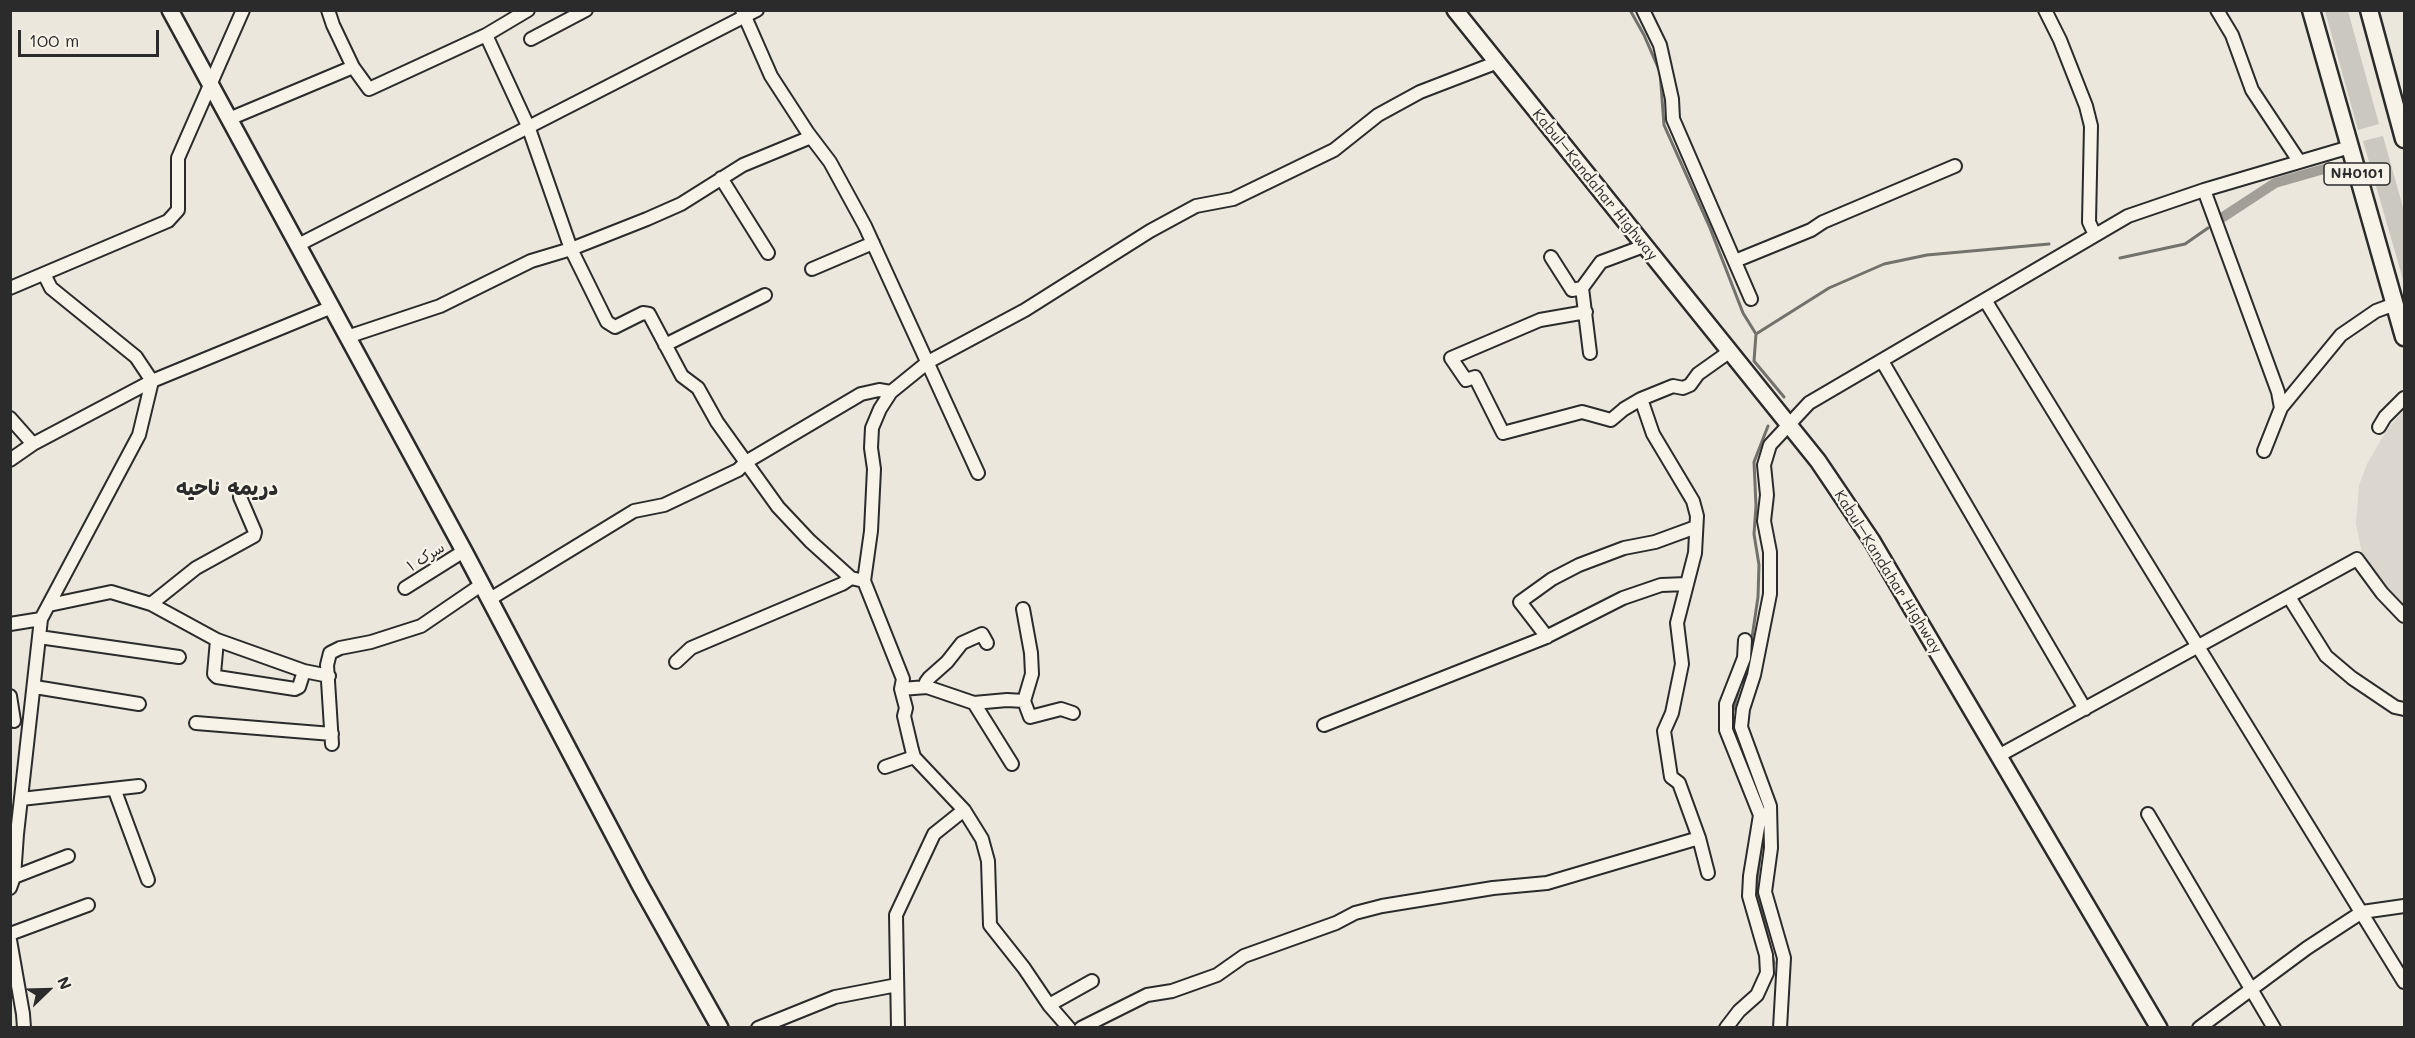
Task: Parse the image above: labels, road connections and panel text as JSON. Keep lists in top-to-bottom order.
{
  "streets": {
    "highway": ["NH0101"],
    "main road": ["Kabul–Kandahar Highway"],
    "street": ["سرک ۱"]
  },
  "districts": ["دریمه ناحیه"],
  "scale_bar": "100 m",
  "north": "top right"
}
